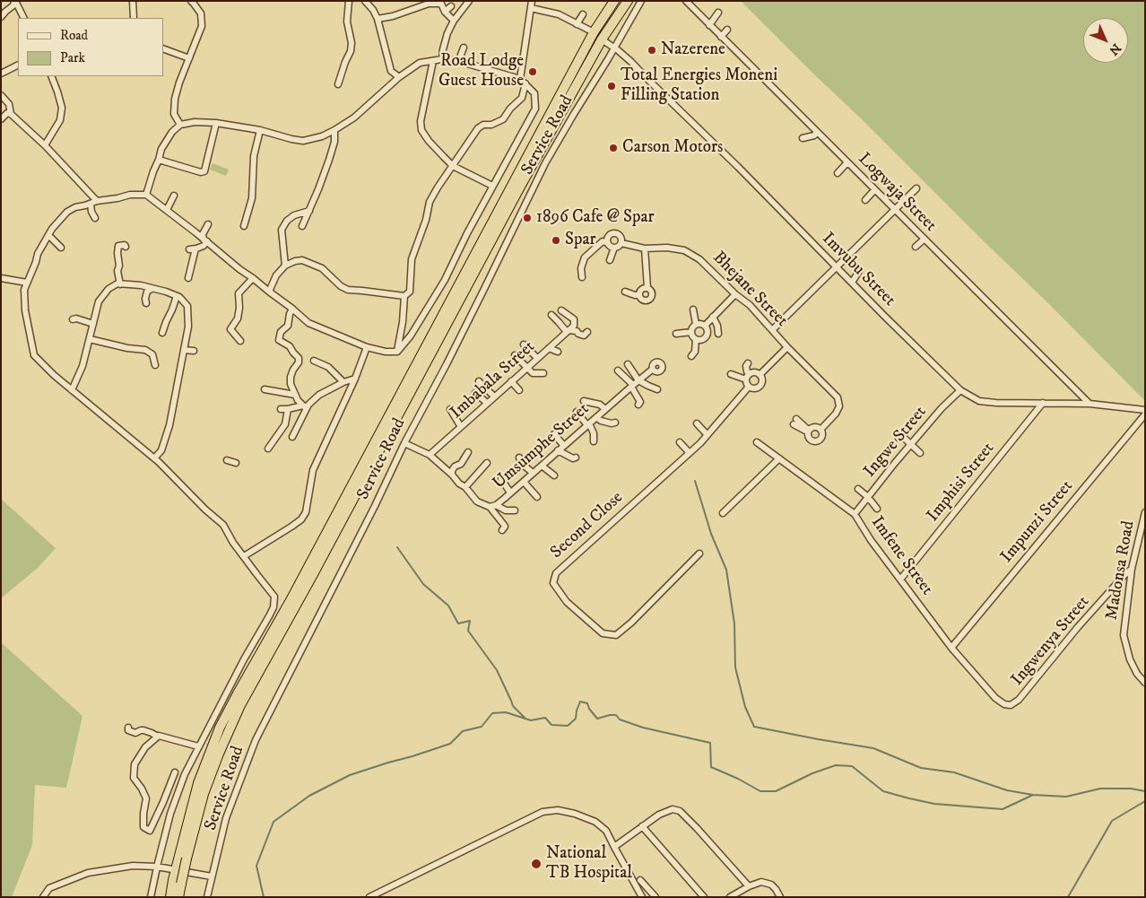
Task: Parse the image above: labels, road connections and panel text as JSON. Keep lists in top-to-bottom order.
{
  "streets": {
    "street": [
      "Service Road",
      "Logwaja Street",
      "Imvubu Street",
      "Bhejane Street",
      "Imbabala Street",
      "Ingwe Street",
      "Umsumphe Street",
      "Imphisi Street",
      "Impunzi Street",
      "Second Close",
      "Imfene Street",
      "Madonsa Road",
      "Ingwenya Street"
    ]
  },
  "crossings": [
    ["Service Road", "Imvubu Street"],
    ["Service Road", "Umsumphe Street"],
    ["Logwaja Street", "Imvubu Street"],
    ["Imvubu Street", "Ingwe Street"],
    ["Imvubu Street", "Imphisi Street"],
    ["Imbabala Street", "Umsumphe Street"],
    ["Ingwe Street", "Imfene Street"],
    ["Imphisi Street", "Imfene Street"],
    ["Impunzi Street", "Imfene Street"],
    ["Imfene Street", "Ingwenya Street"],
    ["Madonsa Road", "Ingwenya Street"]
  ],
  "places": [
    "Nazerene",
    "Road Lodge Guest House",
    "Total Energies Moneni Filling Station",
    "Carson Motors",
    "1896 Cafe @ Spar",
    "Spar",
    "National TB Hospital"
  ],
  "legend": ["Road", "Park"],
  "north": "bottom right"
}
